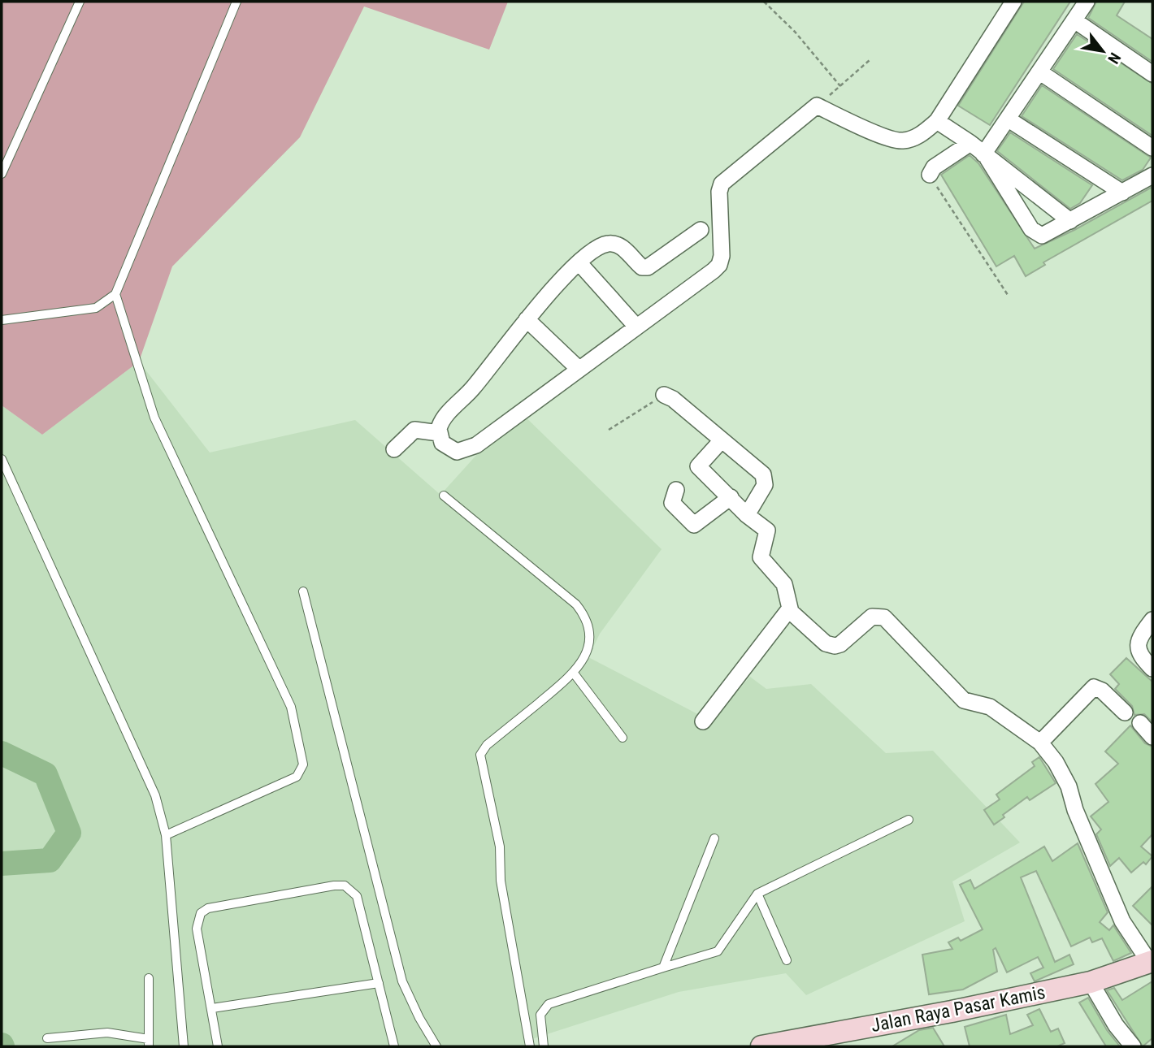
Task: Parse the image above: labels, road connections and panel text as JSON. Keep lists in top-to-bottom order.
{
  "streets": {
    "main road": ["Jalan Raya Pasar Kamis"]
  },
  "north": "bottom right"
}
